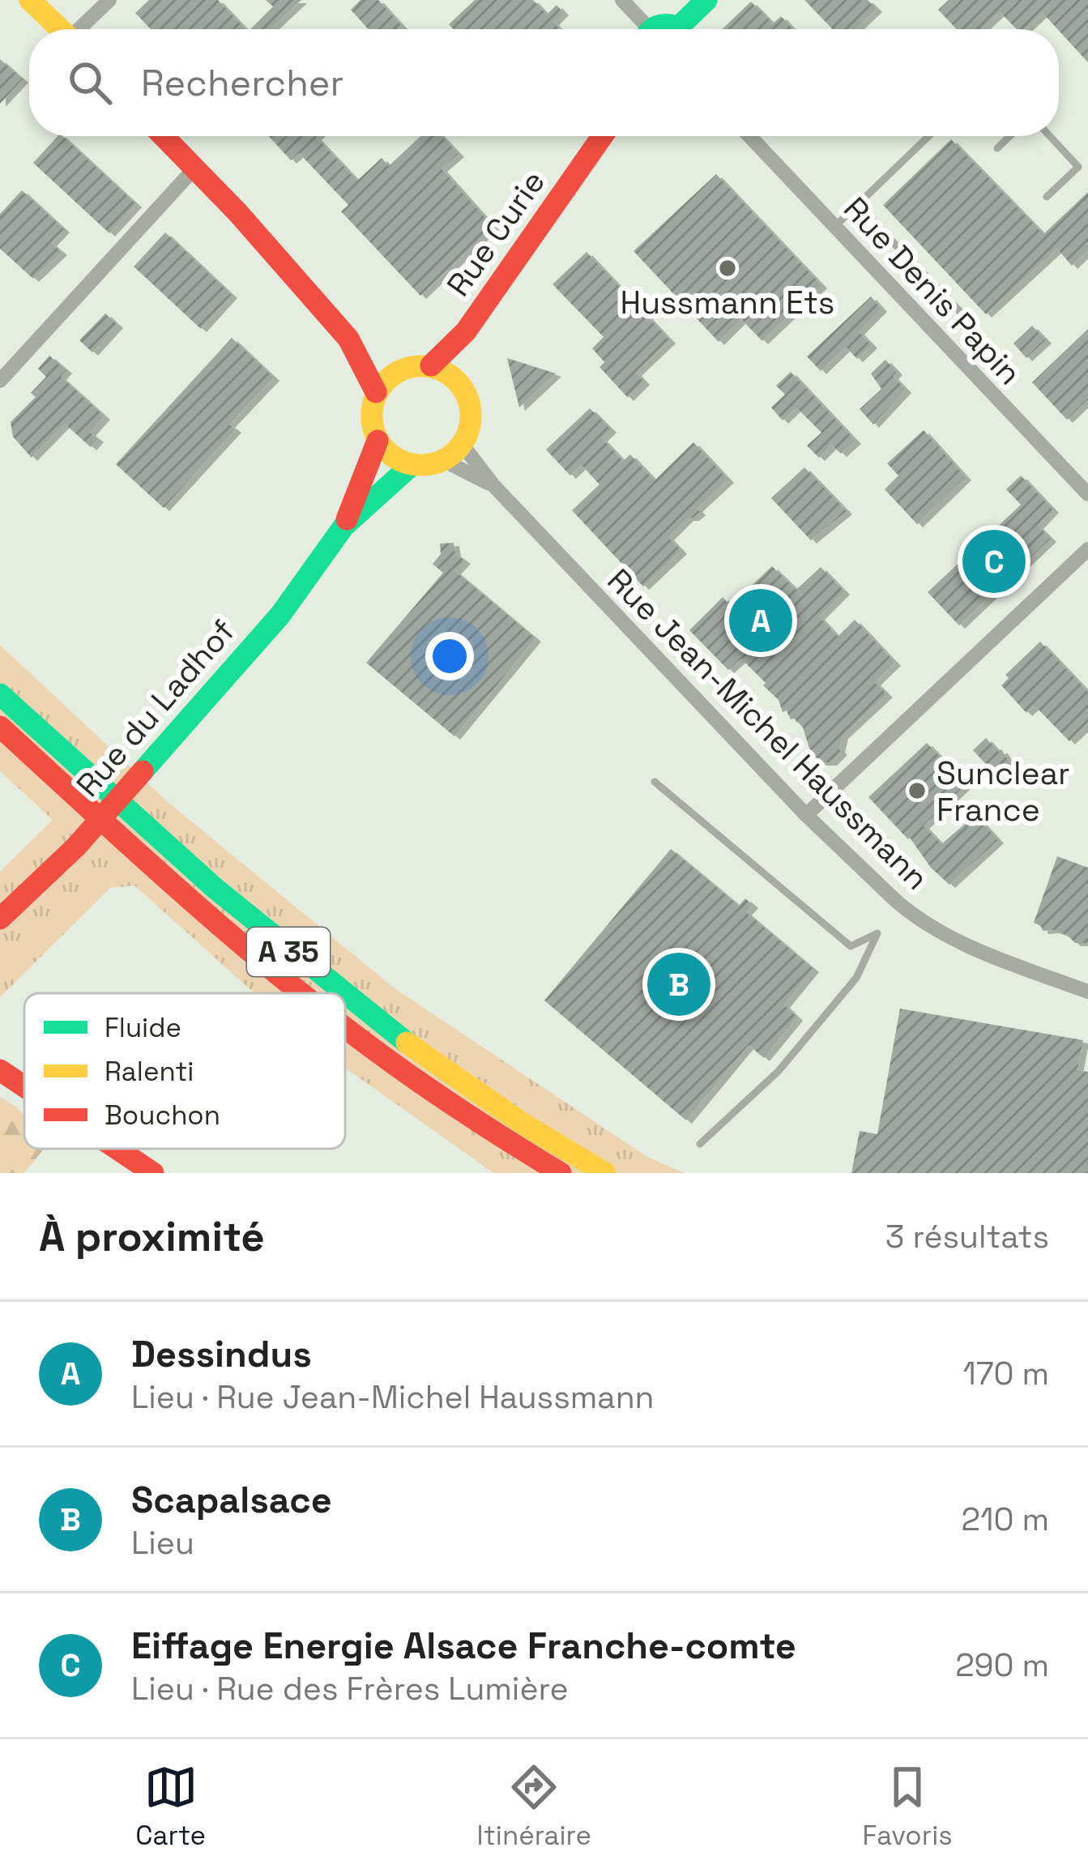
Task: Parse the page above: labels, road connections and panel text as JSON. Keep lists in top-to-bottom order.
{
  "streets": {
    "main road": ["Rue Curie", "Rue du Ladhof", "A 35"],
    "street": ["Rue Denis Papin", "Rue Jean-Michel Haussmann"]
  },
  "crossings": [
    ["Rue Curie", "Rue du Ladhof"],
    ["Rue Curie", "Rue Jean-Michel Haussmann"],
    ["Rue du Ladhof", "Rue Jean-Michel Haussmann"]
  ],
  "places": ["Hussmann Ets", "Sunclear France"],
  "legend": ["Fluide", "Ralenti", "Bouchon"],
  "page": {
    "search": "Rechercher",
    "pins": ["C", "A", "B"],
    "heading": ["À proximité", "3 résultats"],
    "list": [
      {
        "mark": "A",
        "name": "Dessindus",
        "note": "Lieu · Rue Jean-Michel Haussmann",
        "value": "170 m"
      },
      {
        "mark": "B",
        "name": "Scapalsace",
        "note": "Lieu",
        "value": "210 m"
      },
      {
        "mark": "C",
        "name": "Eiffage Energie Alsace Franche-comte",
        "note": "Lieu · Rue des Frères Lumière",
        "value": "290 m"
      }
    ],
    "nav": ["Carte", "Itinéraire", "Favoris"]
  }
}
